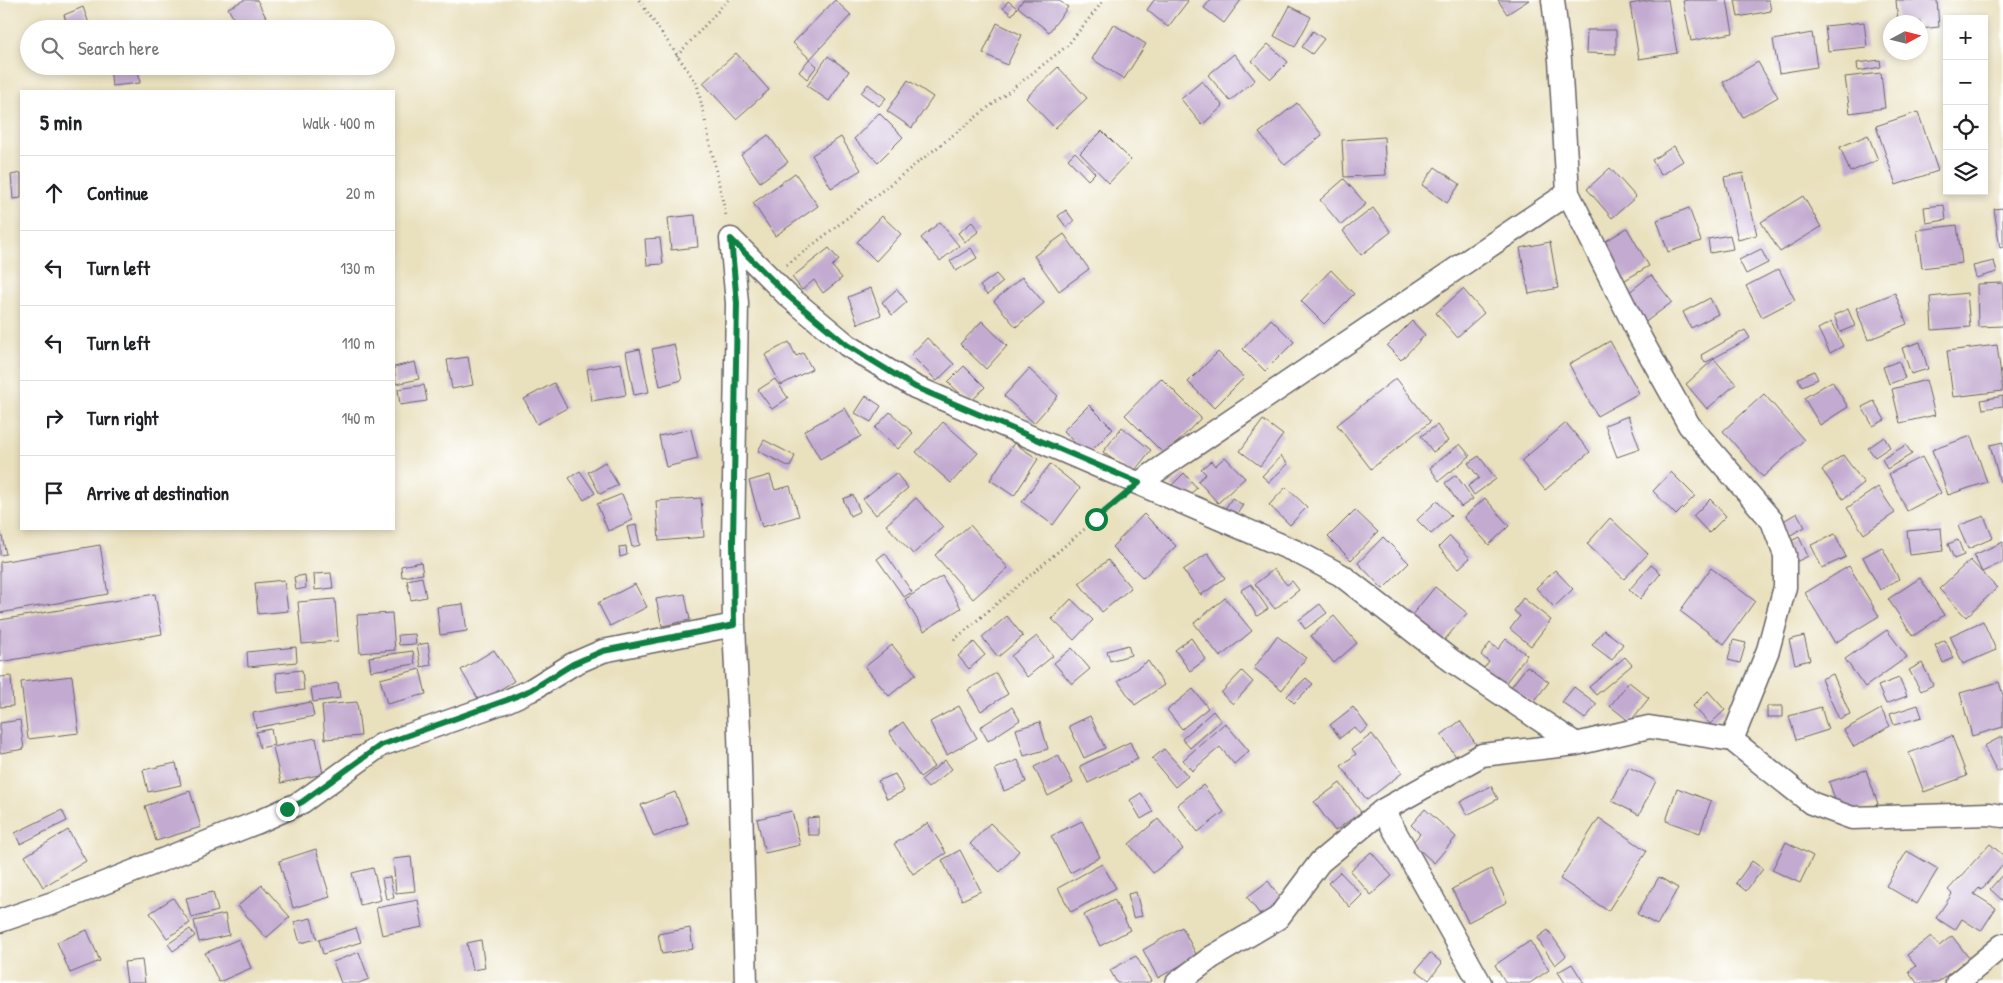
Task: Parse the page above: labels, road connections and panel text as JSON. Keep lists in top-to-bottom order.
{
  "north": "right",
  "page": {
    "map_buttons": ["+", "−"],
    "search": "Search here",
    "heading": ["5 min", "Walk · 400 m"],
    "list": [
      ["Continue", "20 m"],
      ["Turn left", "130 m"],
      ["Turn left", "110 m"],
      ["Turn right", "140 m"],
      "Arrive at destination"
    ]
  }
}
